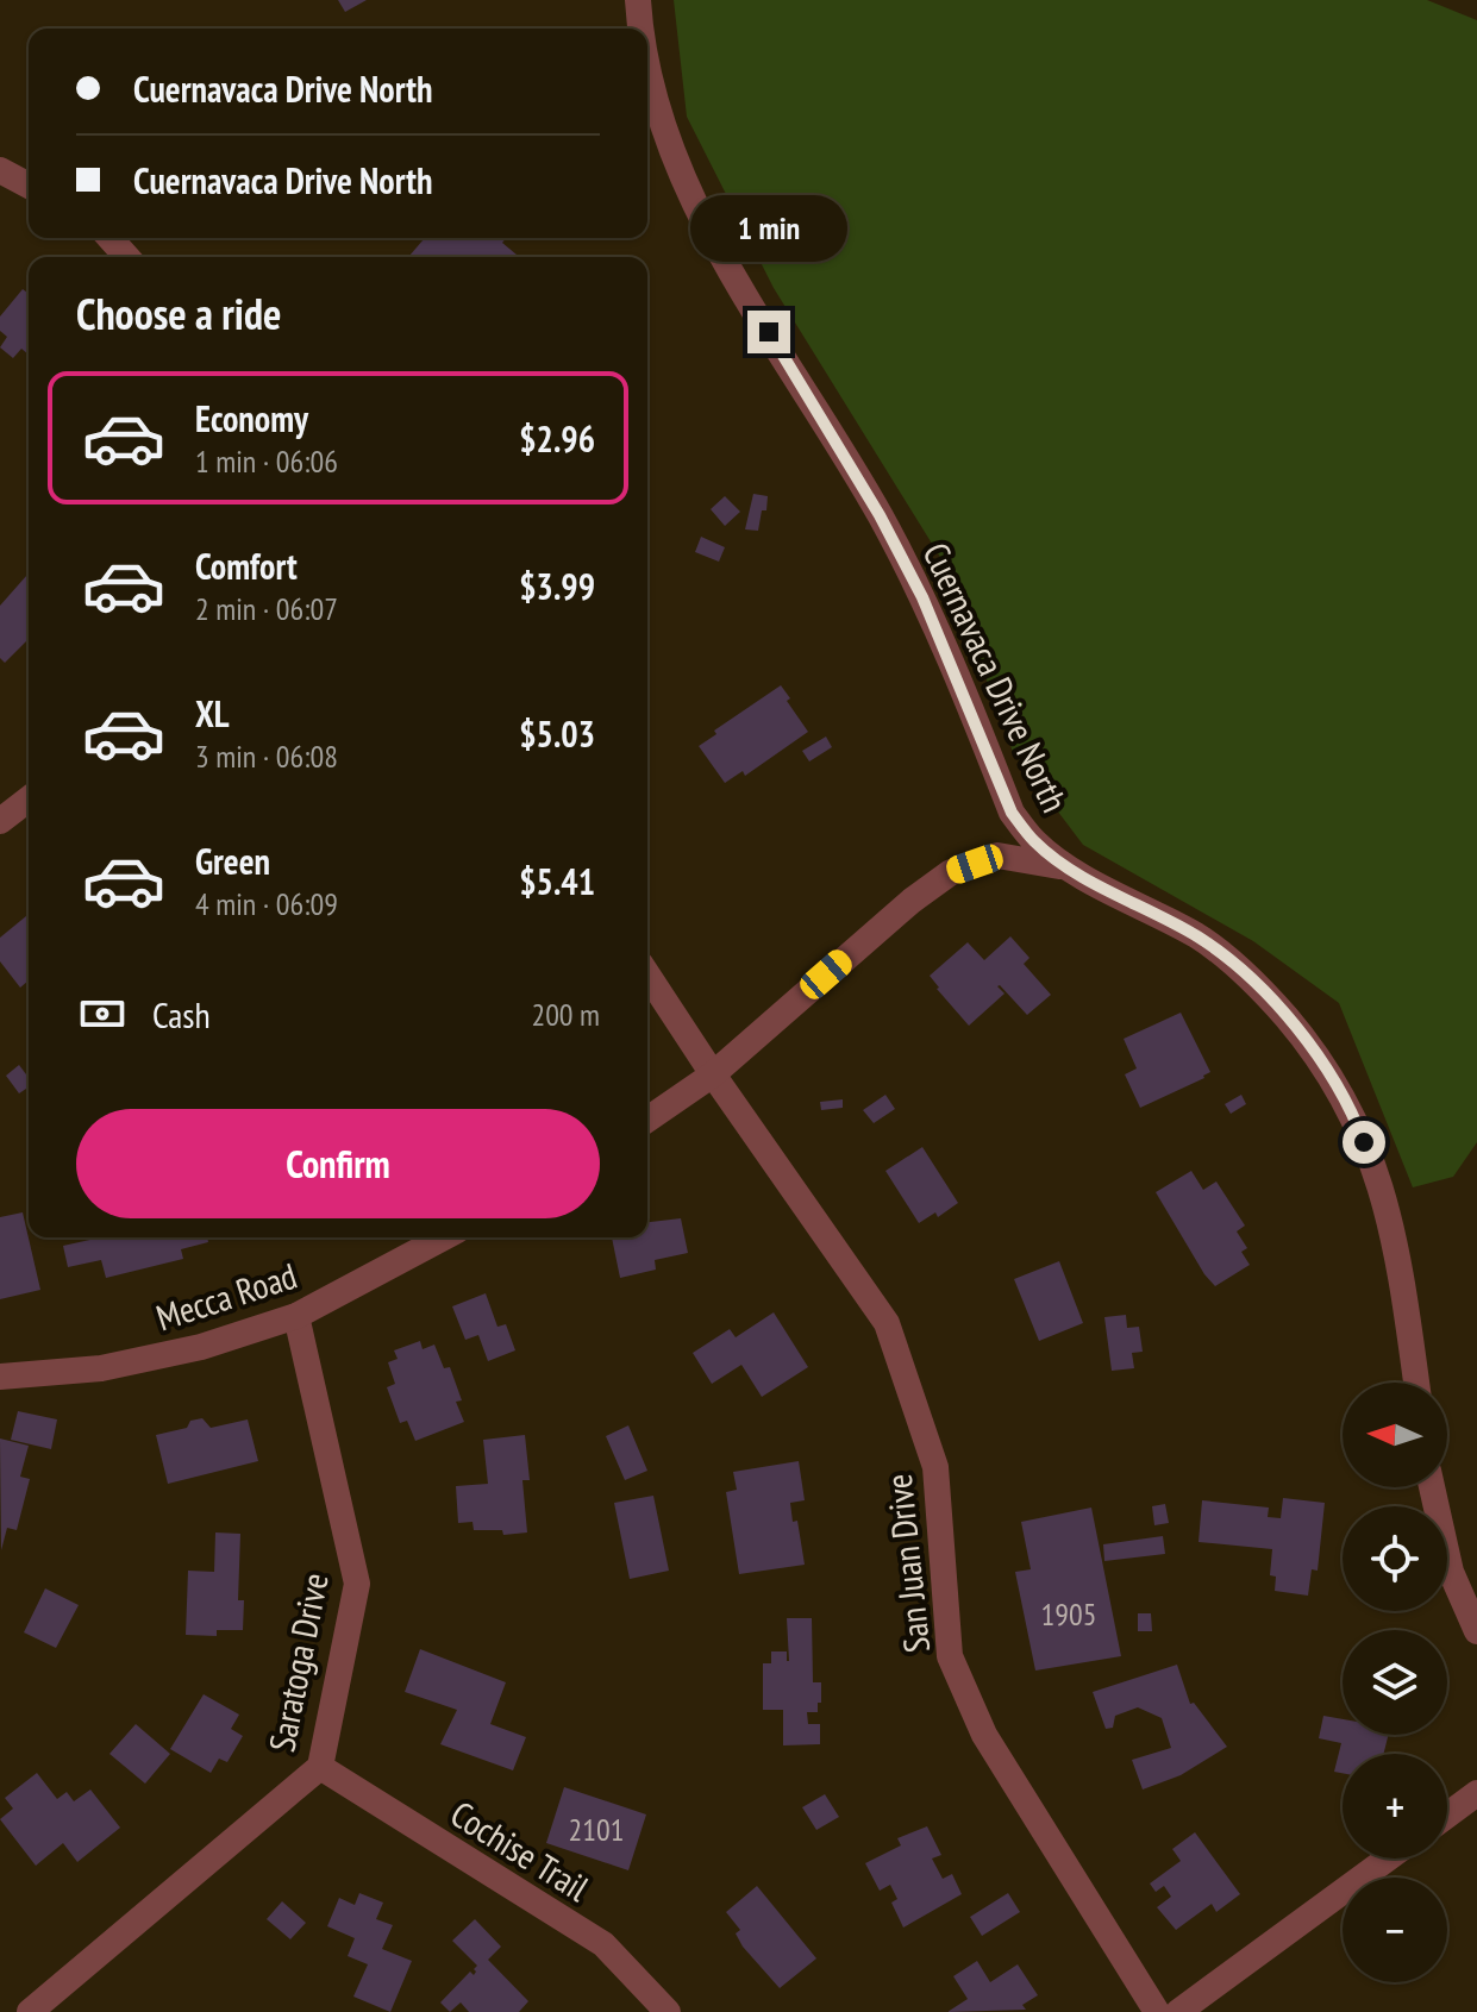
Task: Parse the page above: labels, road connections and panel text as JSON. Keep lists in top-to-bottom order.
{
  "streets": {
    "street": [
      "Cuernavaca Drive North",
      "Mecca Road",
      "San Juan Drive",
      "Saratoga Drive",
      "Cochise Trail"
    ]
  },
  "crossings": [
    ["Mecca Road", "Saratoga Drive"],
    ["Saratoga Drive", "Cochise Trail"]
  ],
  "house_numbers": ["1905", "2101"],
  "north": "left",
  "page": {
    "banner": ["Cuernavaca Drive North", "Cuernavaca Drive North"],
    "bubble": "1 min",
    "heading": "Choose a ride",
    "list": [
      {
        "name": "Economy",
        "note": "1 min · 06:06",
        "value": "$2.96"
      },
      {
        "name": "Comfort",
        "note": "2 min · 06:07",
        "value": "$3.99"
      },
      {
        "name": "XL",
        "note": "3 min · 06:08",
        "value": "$5.03"
      },
      {
        "name": "Green",
        "note": "4 min · 06:09",
        "value": "$5.41"
      }
    ],
    "pay": ["Cash", "200 m"],
    "buttons": "Confirm",
    "map_buttons": ["+", "−"]
  }
}
